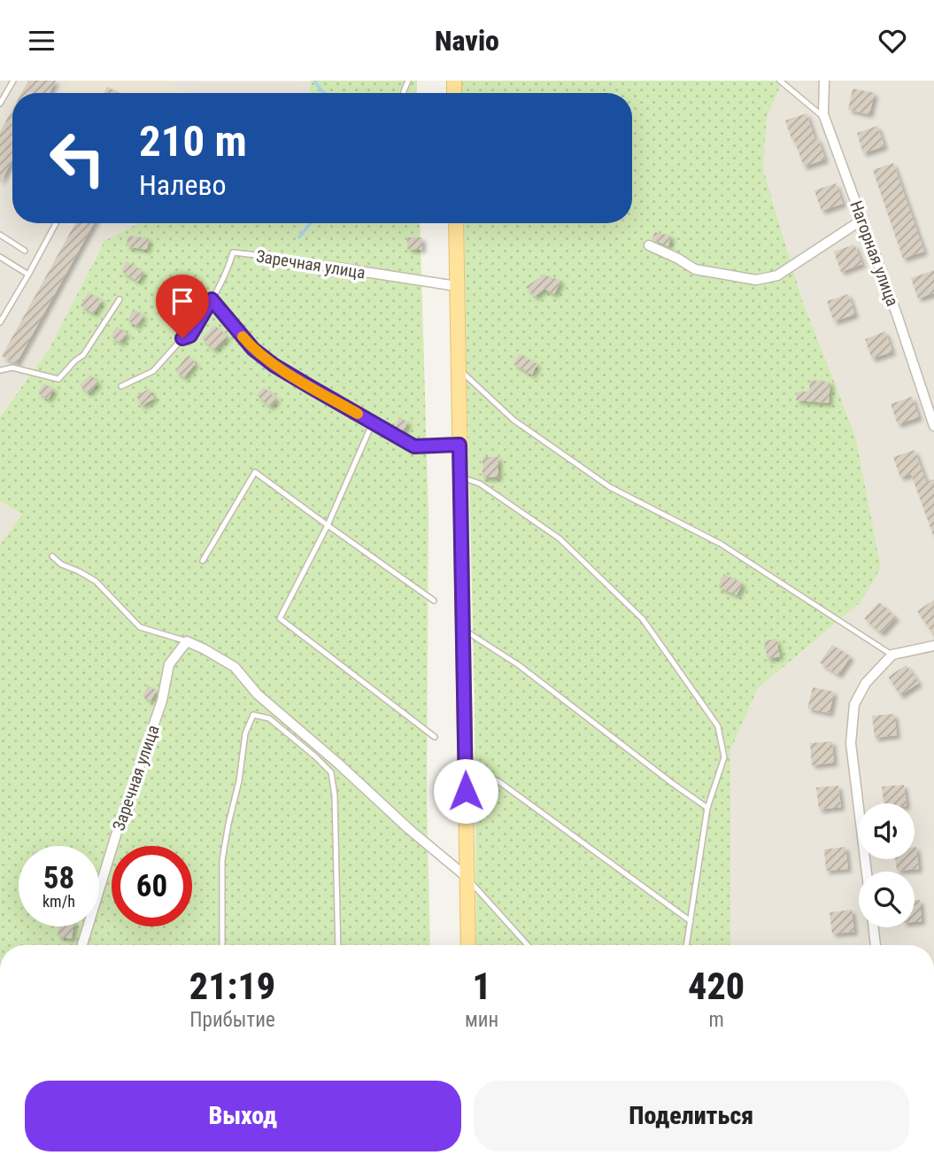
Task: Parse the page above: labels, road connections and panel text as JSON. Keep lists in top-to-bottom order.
{
  "streets": {
    "street": ["Нагорная улица", "Заречная улица"]
  },
  "page": {
    "header": "Navio",
    "turn": ["210 m", "Налево"],
    "speed": "58 km/h",
    "limit": "60",
    "eta": [
      "21:19",
      "Прибытие",
      "1",
      "мин",
      "420",
      "m"
    ],
    "buttons": ["Выход", "Поделиться"]
  }
}
